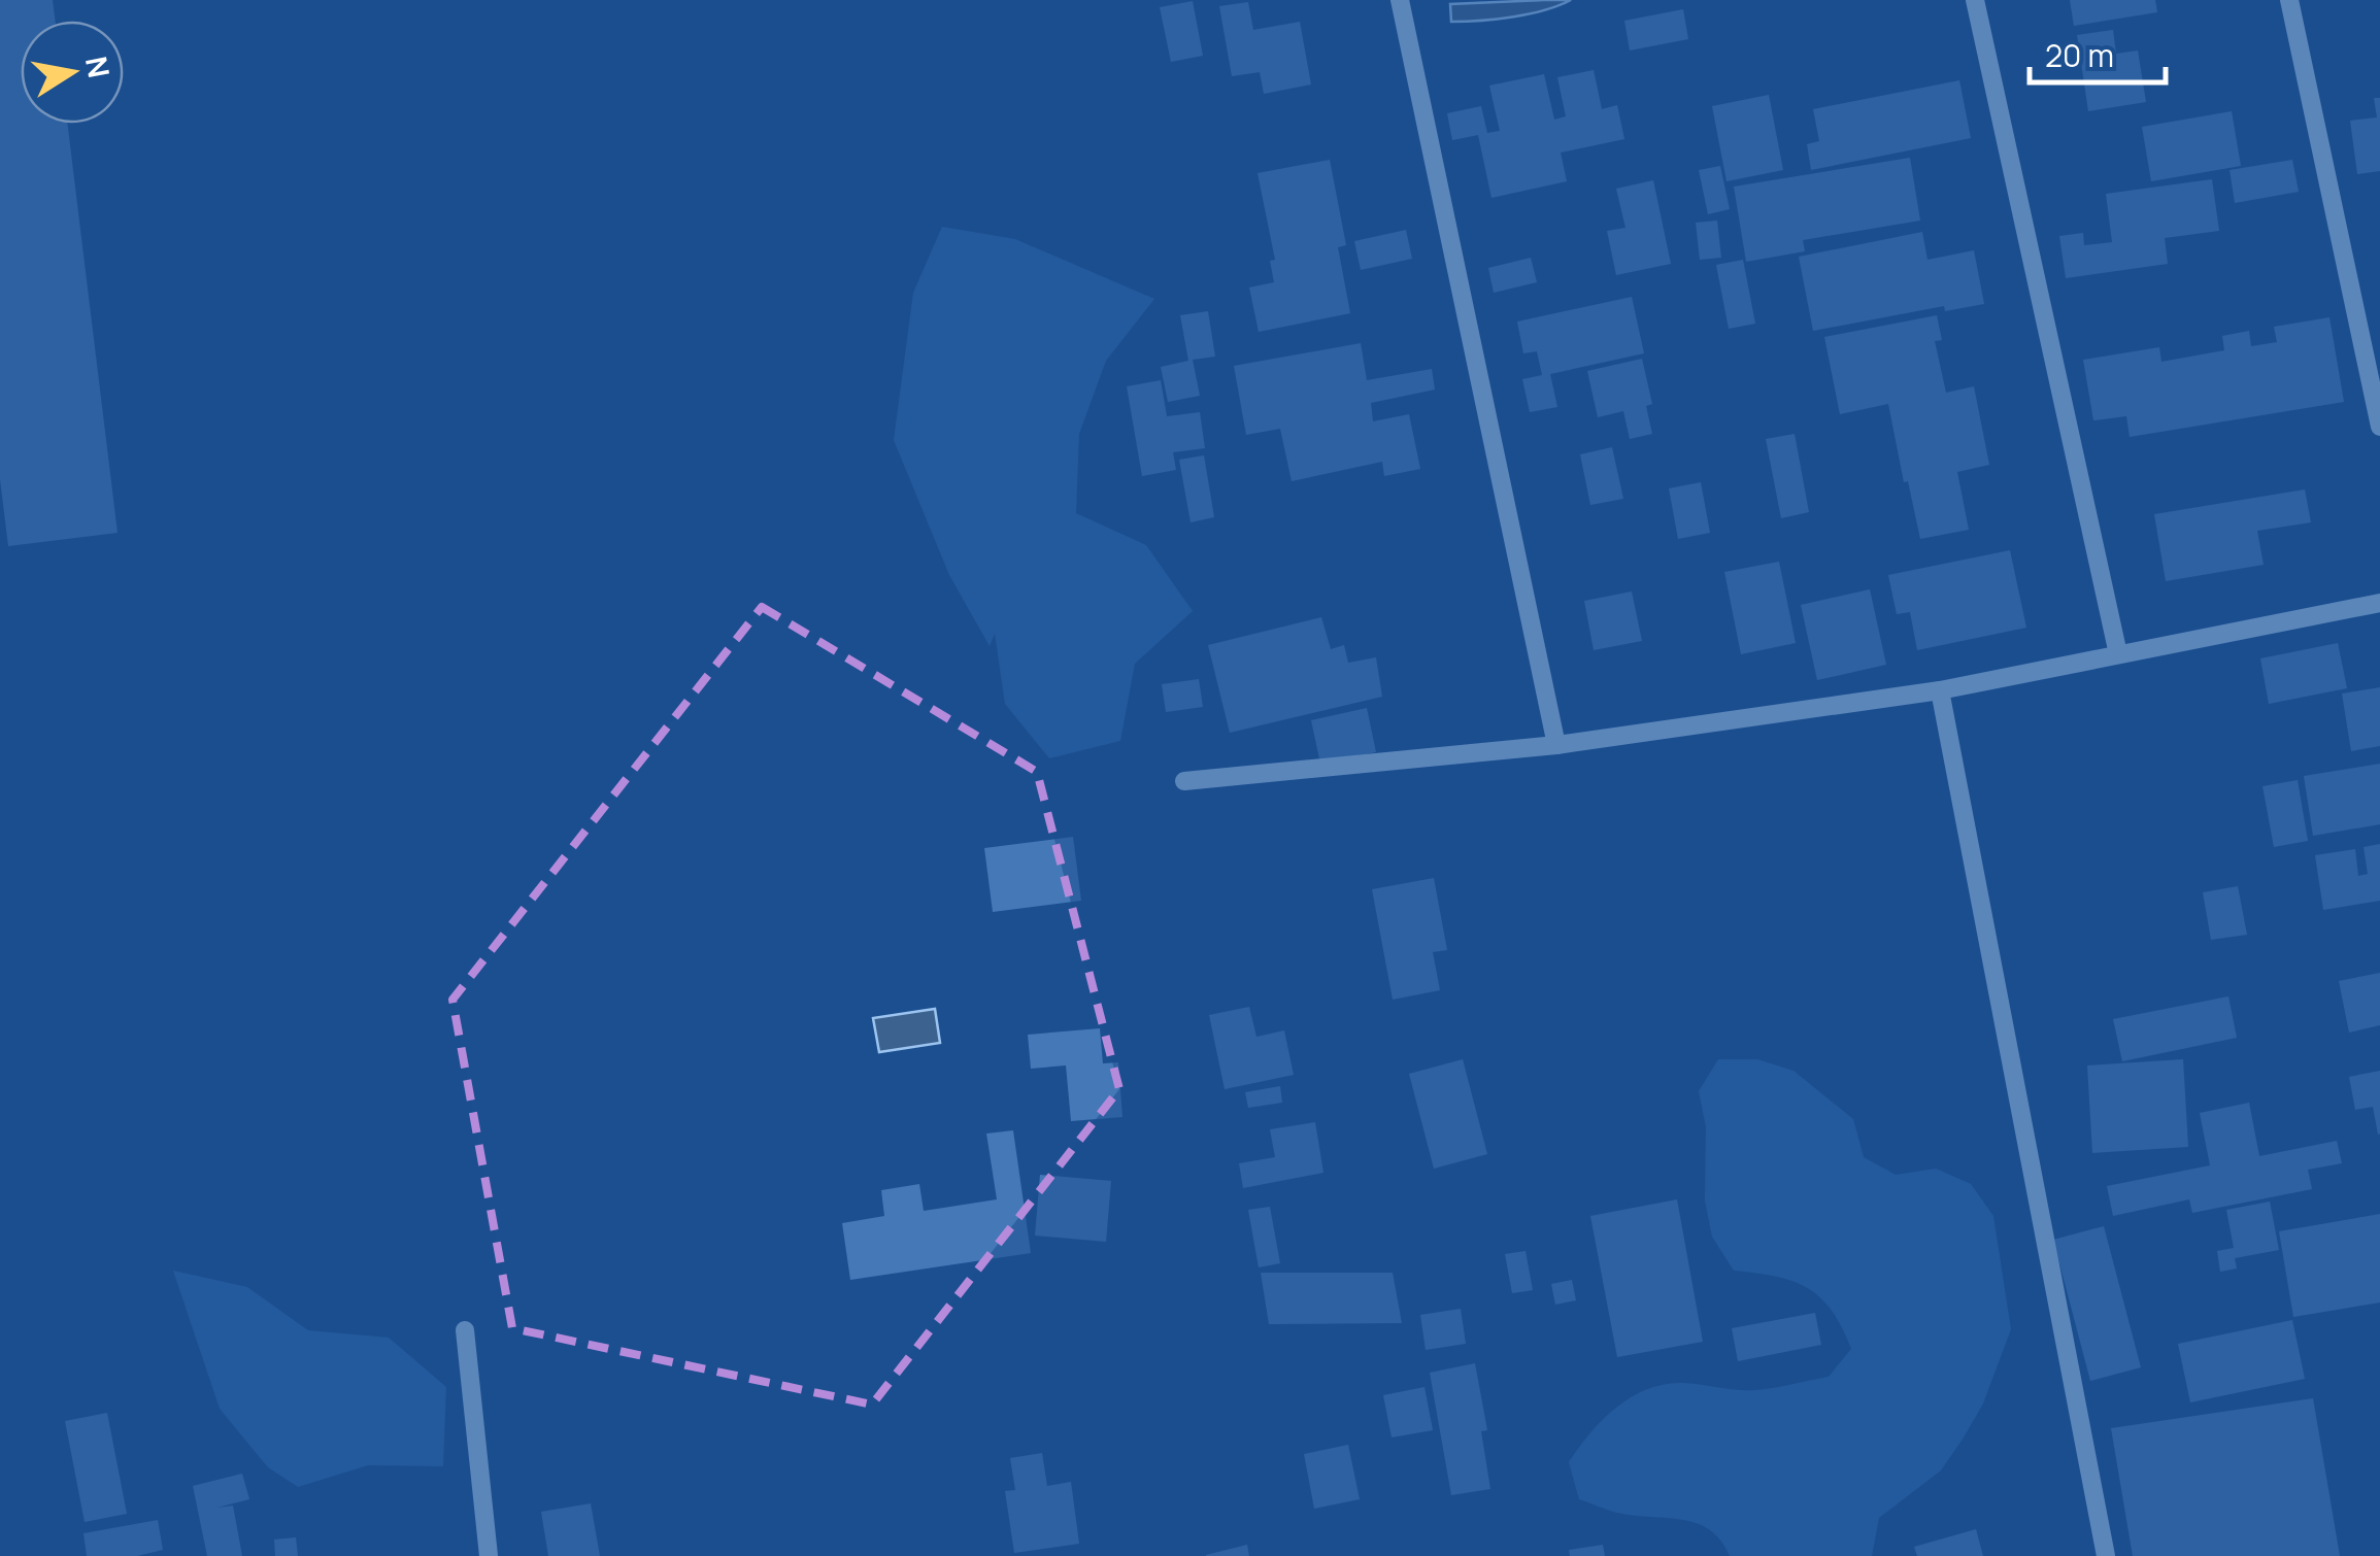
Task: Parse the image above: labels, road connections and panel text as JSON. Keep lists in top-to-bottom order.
{
  "scale_bar": "20 m",
  "north": "right"
}
